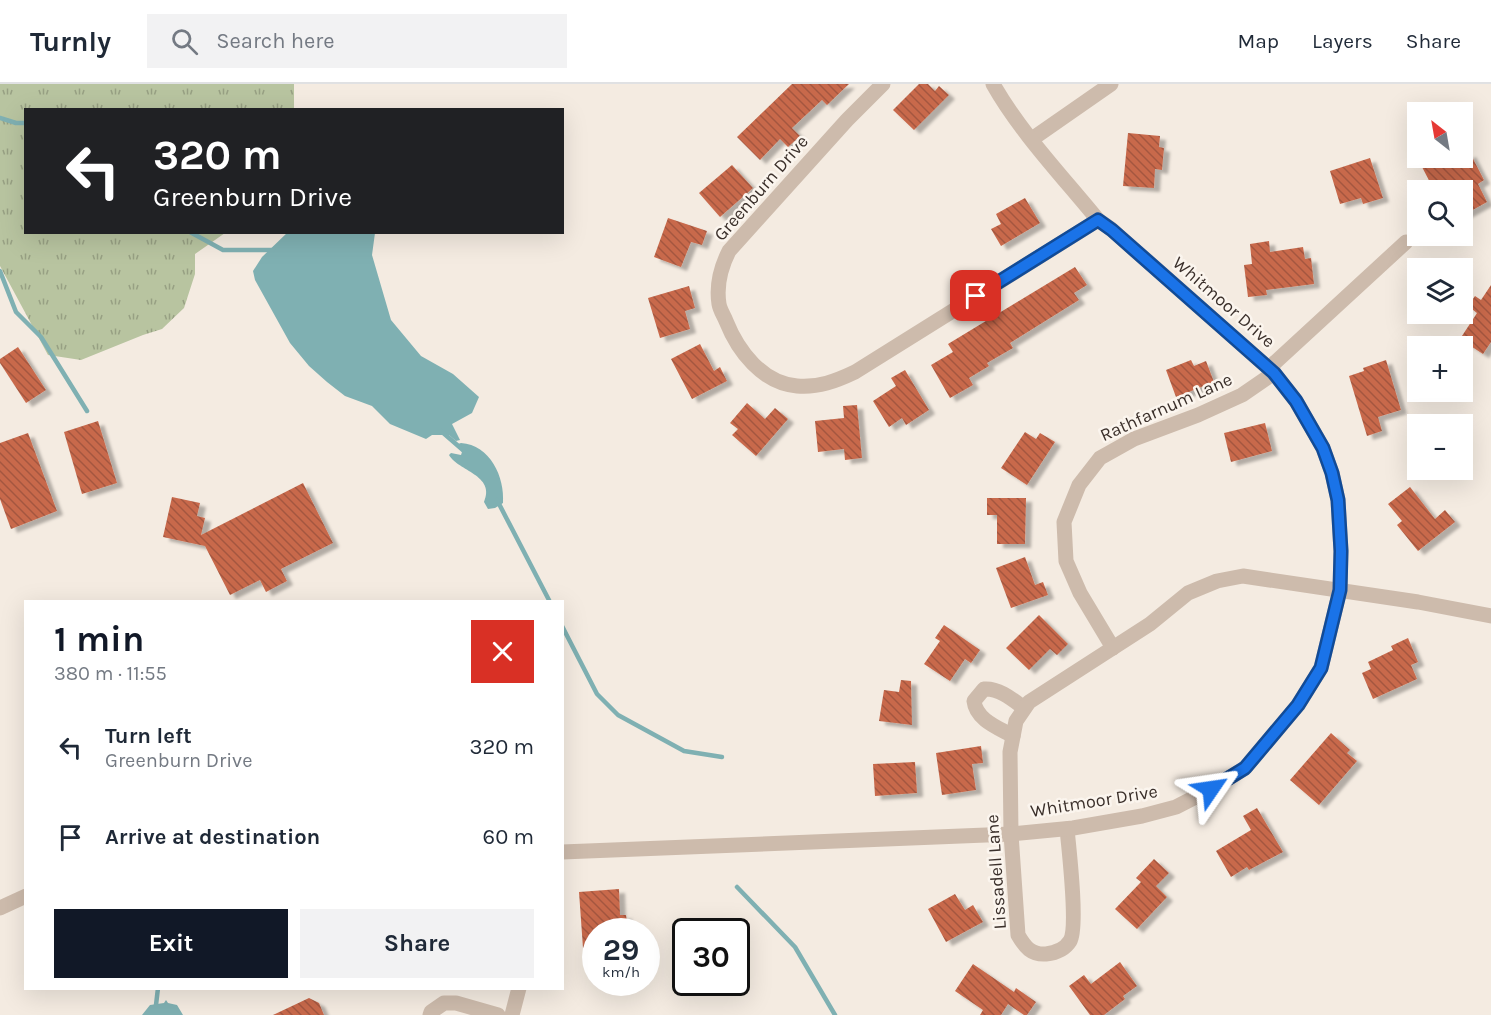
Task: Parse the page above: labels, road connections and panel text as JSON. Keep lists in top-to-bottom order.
{
  "streets": {
    "street": [
      "Greenburn Drive",
      "Whitmoor Drive",
      "Rathfarnum Lane",
      "Lissadell Lane"
    ]
  },
  "crossings": [
    ["Greenburn Drive", "Whitmoor Drive"],
    ["Whitmoor Drive", "Rathfarnum Lane"],
    ["Whitmoor Drive", "Lissadell Lane"]
  ],
  "north": "top left",
  "page": {
    "header": "Turnly",
    "search": "Search here",
    "nav": ["Map", "Layers", "Share"],
    "map_buttons": ["+", "−"],
    "turn": ["320 m", "Greenburn Drive"],
    "heading": ["1 min", "380 m · 11:55"],
    "list": [
      {
        "name": "Turn left",
        "note": "Greenburn Drive",
        "value": "320 m"
      },
      {
        "name": "Arrive at destination",
        "value": "60 m"
      }
    ],
    "buttons": ["Exit", "Share"],
    "speed": "29 km/h",
    "limit": "30"
  }
}
